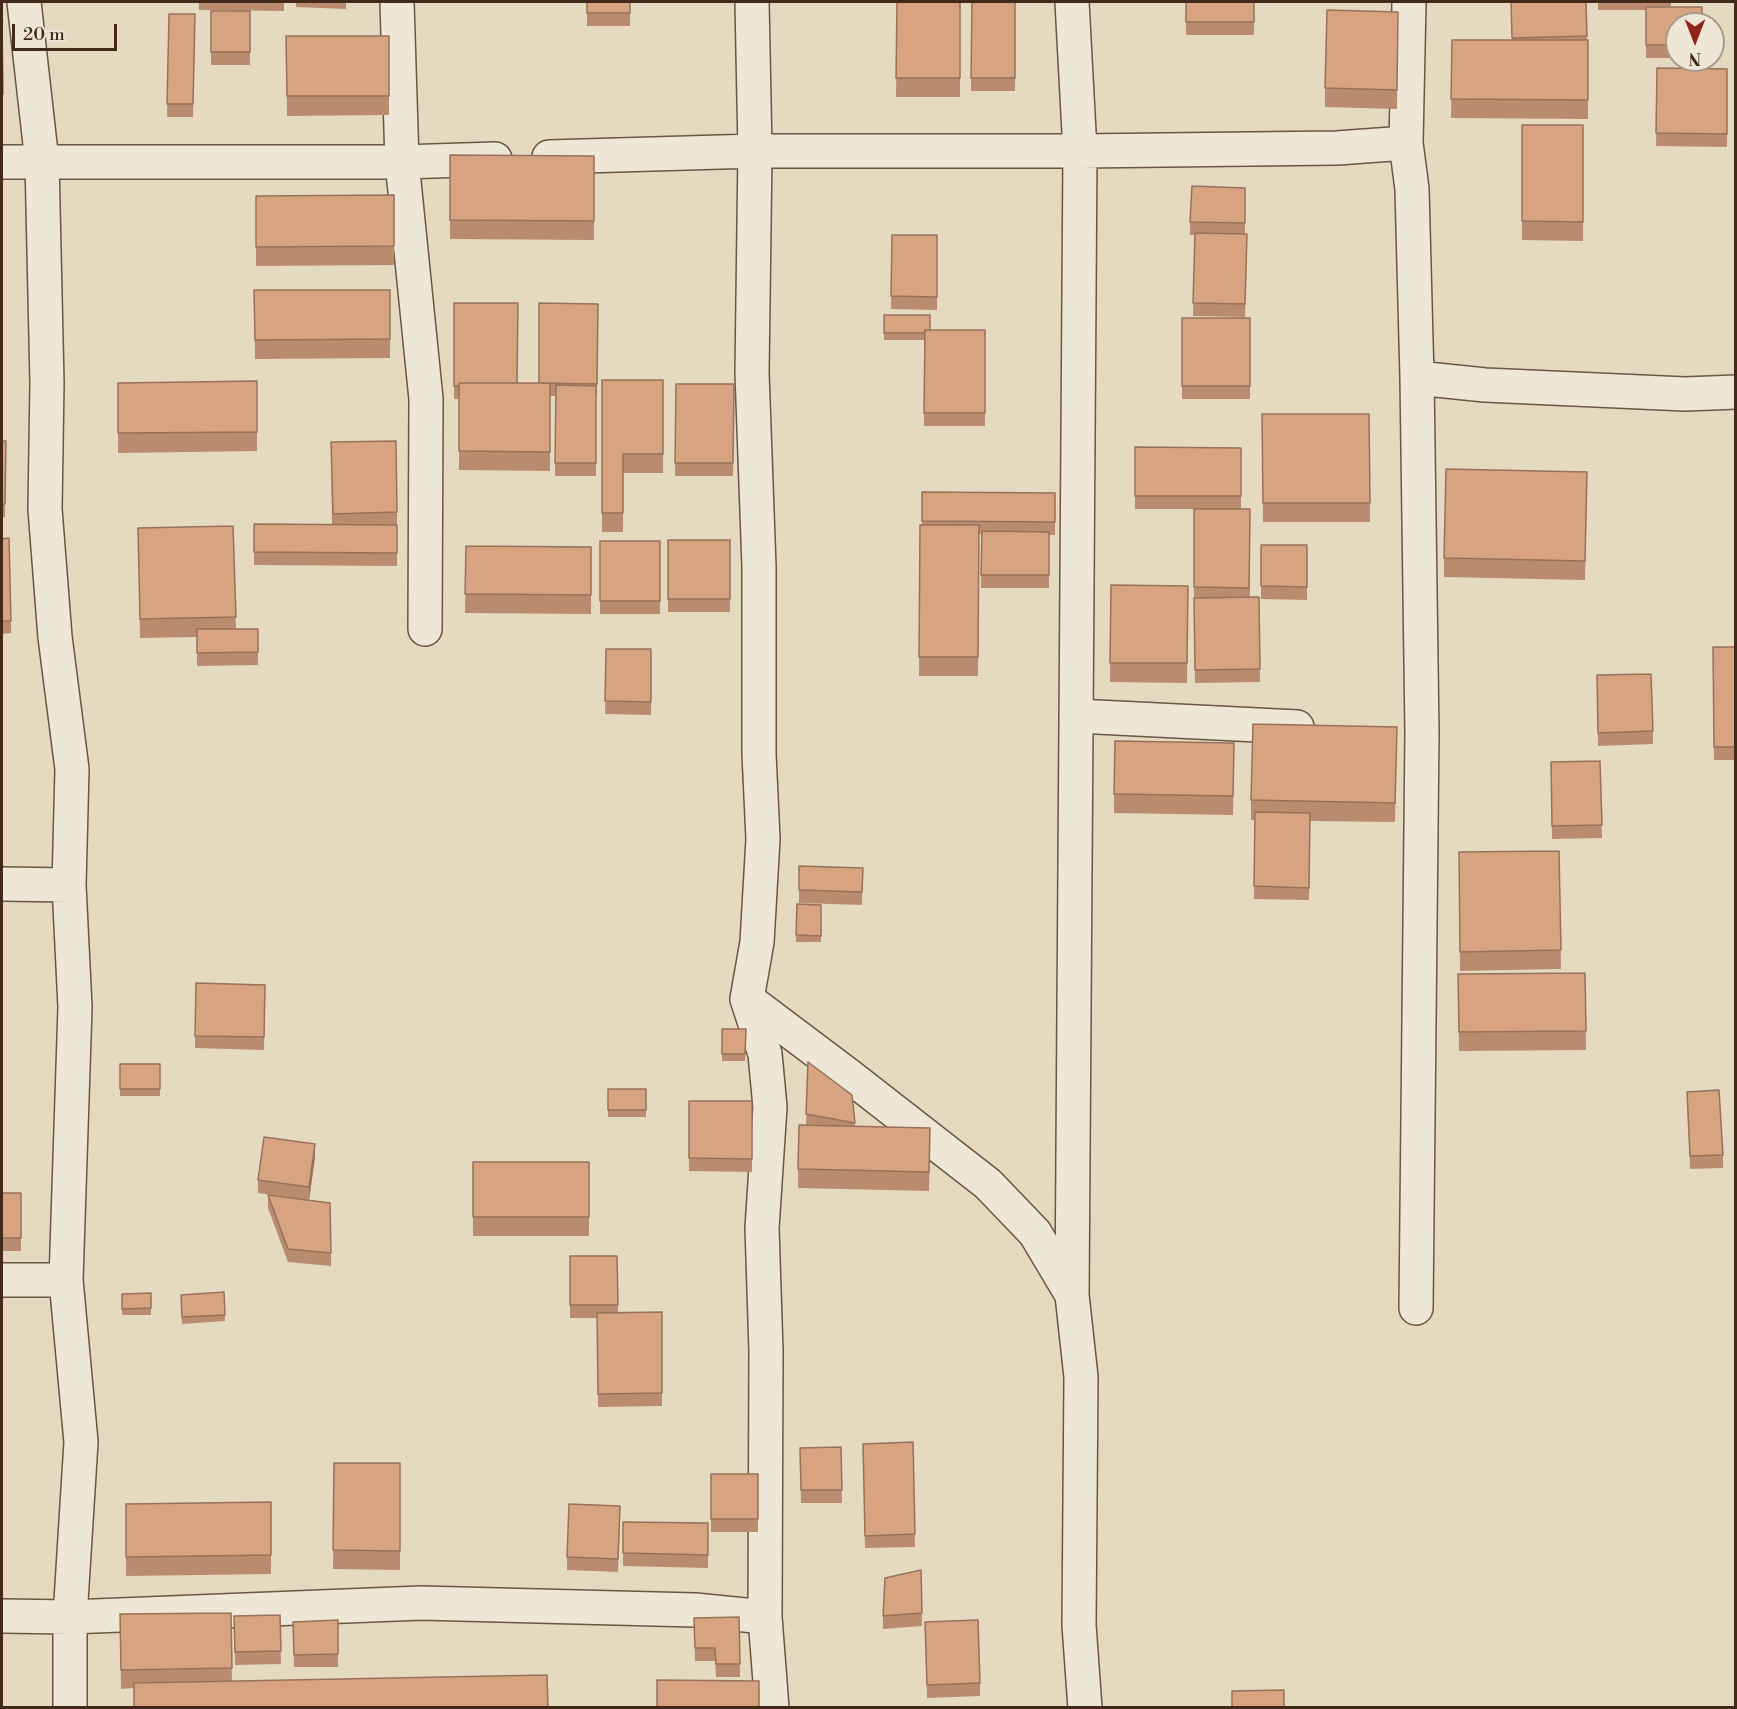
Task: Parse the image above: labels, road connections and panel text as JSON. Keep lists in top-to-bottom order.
{
  "scale_bar": "20 m",
  "north": "bottom"
}
